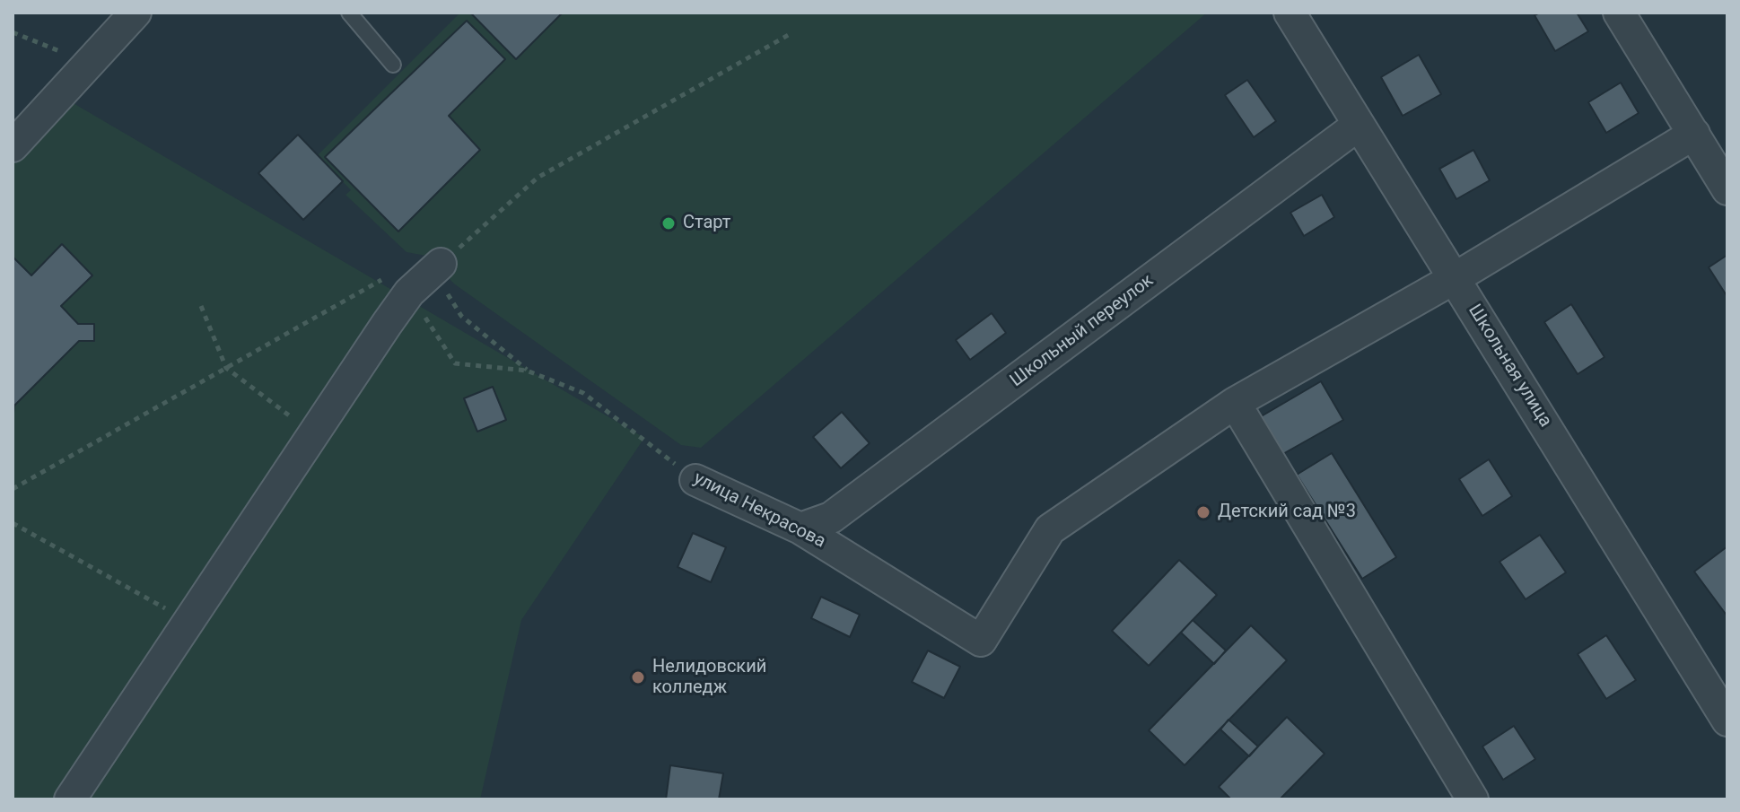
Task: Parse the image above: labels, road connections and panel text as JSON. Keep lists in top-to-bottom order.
{
  "streets": {
    "street": ["Школьный переулок", "Школьная улица", "улица Некрасова"]
  },
  "crossings": [
    ["Школьный переулок", "Школьная улица"],
    ["Школьный переулок", "улица Некрасова"]
  ],
  "places": ["Старт", "Детский сад №3", "Нелидовский колледж"]
}
